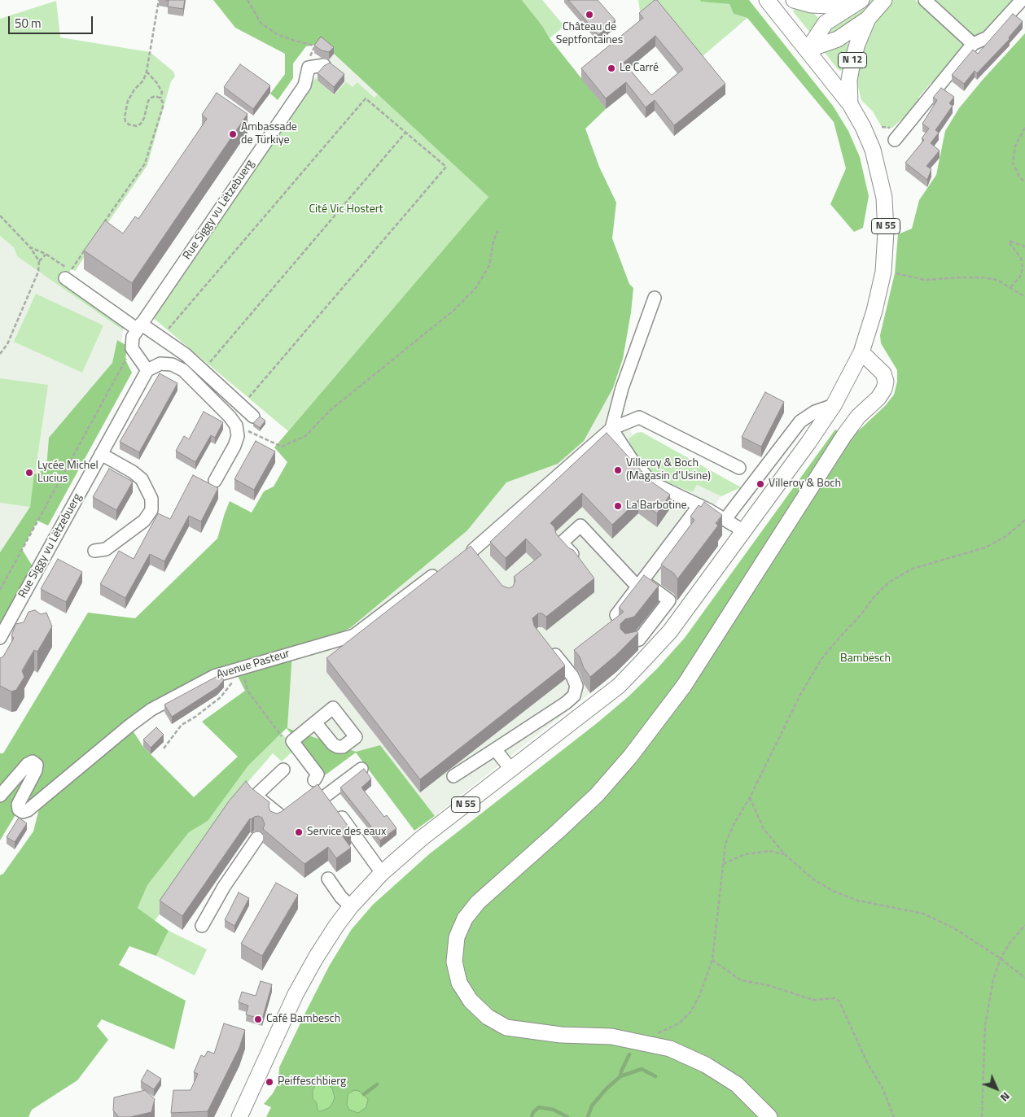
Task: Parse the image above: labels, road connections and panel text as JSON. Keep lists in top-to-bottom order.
{
  "streets": {
    "main road": ["N 12", "N 55"],
    "street": ["Rue Siggy vu Lëtzebuerg", "Avenue Pasteur"]
  },
  "crossings": [
    ["N 12", "N 55"]
  ],
  "parks": ["Cité Vic Hostert", "Bambësch"],
  "places": [
    "Château de Septfontaines",
    "Le Carré",
    "Ambassade de Türkiye",
    "Villeroy & Boch (Magasin d'Usine)",
    "Lycée Michel Lucius",
    "Villeroy & Boch",
    "La Barbotine",
    "Service des eaux",
    "Café Bambesch",
    "Peiffeschbierg"
  ],
  "scale_bar": "50 m",
  "north": "bottom right"
}
